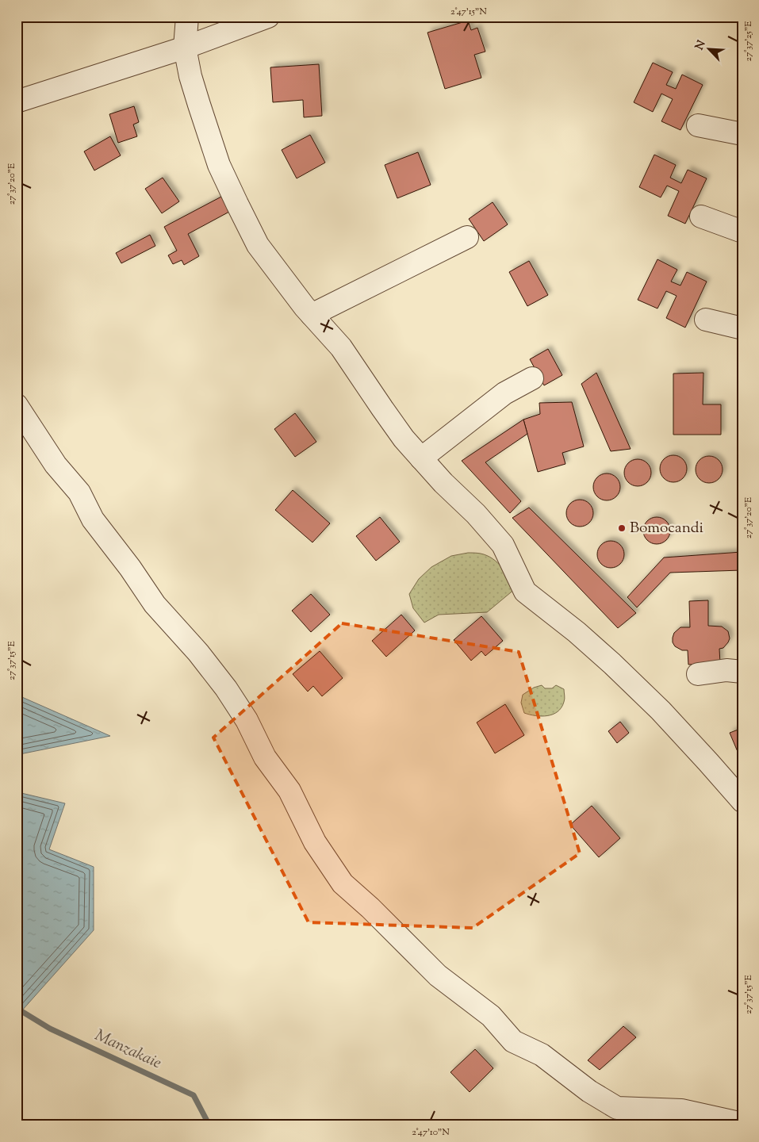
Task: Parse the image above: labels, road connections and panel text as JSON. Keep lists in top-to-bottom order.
{
  "water": ["Manzakaie"],
  "places": ["Bomocandi"],
  "north": "top left",
  "coordinates": [
    "2°47'15\"N",
    "27°37'25\"E",
    "27°37'20\"E",
    "27°37'15\"E",
    "2°47'10\"N"
  ]
}
